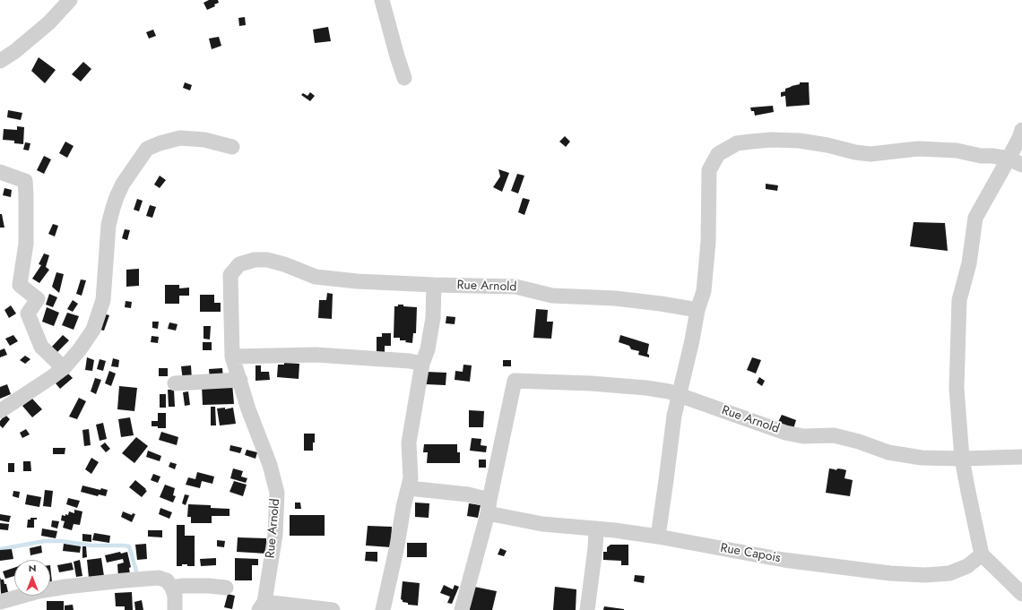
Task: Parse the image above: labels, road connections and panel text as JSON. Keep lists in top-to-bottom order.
{
  "streets": {
    "street": ["Rue Arnold", "Rue Capois"]
  },
  "crossings": [
    ["Rue Arnold", "Rue Capois"]
  ],
  "north": "top"
}
